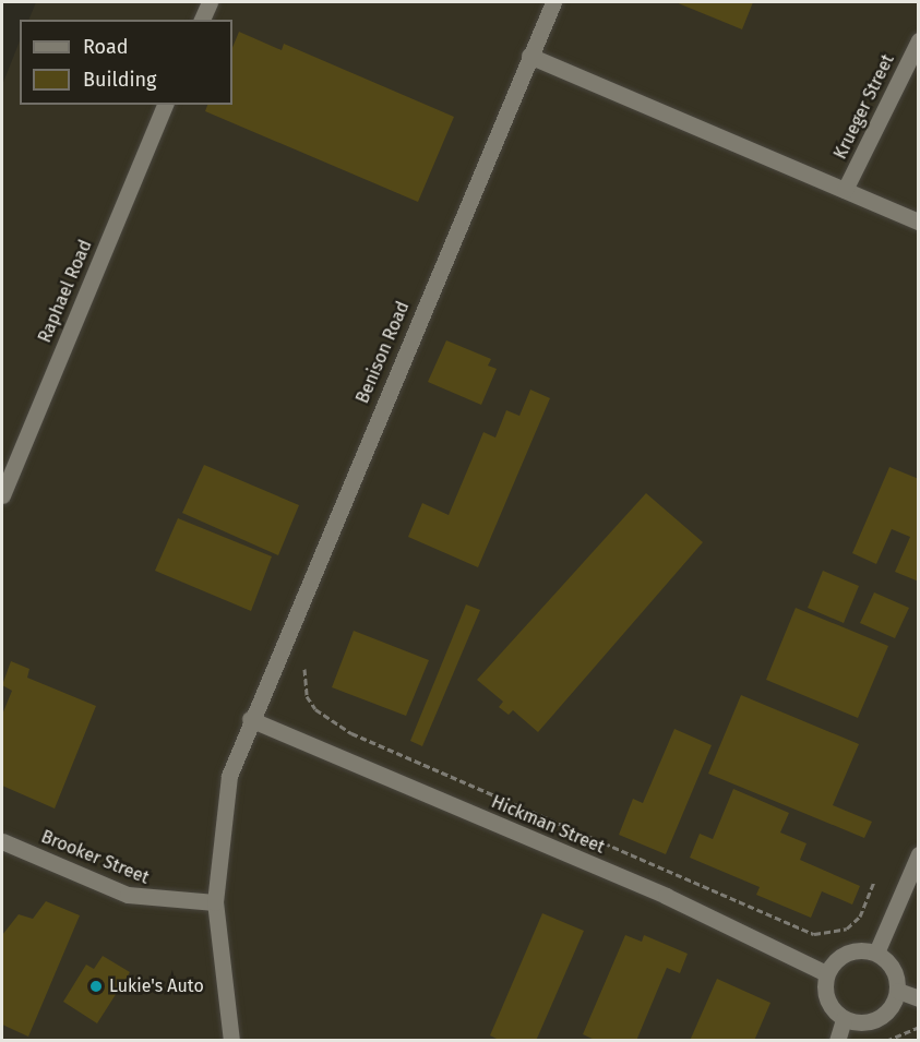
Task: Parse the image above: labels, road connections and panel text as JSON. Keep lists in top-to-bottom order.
{
  "streets": {
    "street": [
      "Krueger Street",
      "Raphael Road",
      "Benison Road",
      "Hickman Street",
      "Brooker Street"
    ]
  },
  "crossings": [
    ["Benison Road", "Hickman Street"],
    ["Benison Road", "Brooker Street"]
  ],
  "places": ["Lukie's Auto"],
  "legend": ["Road", "Building"]
}
